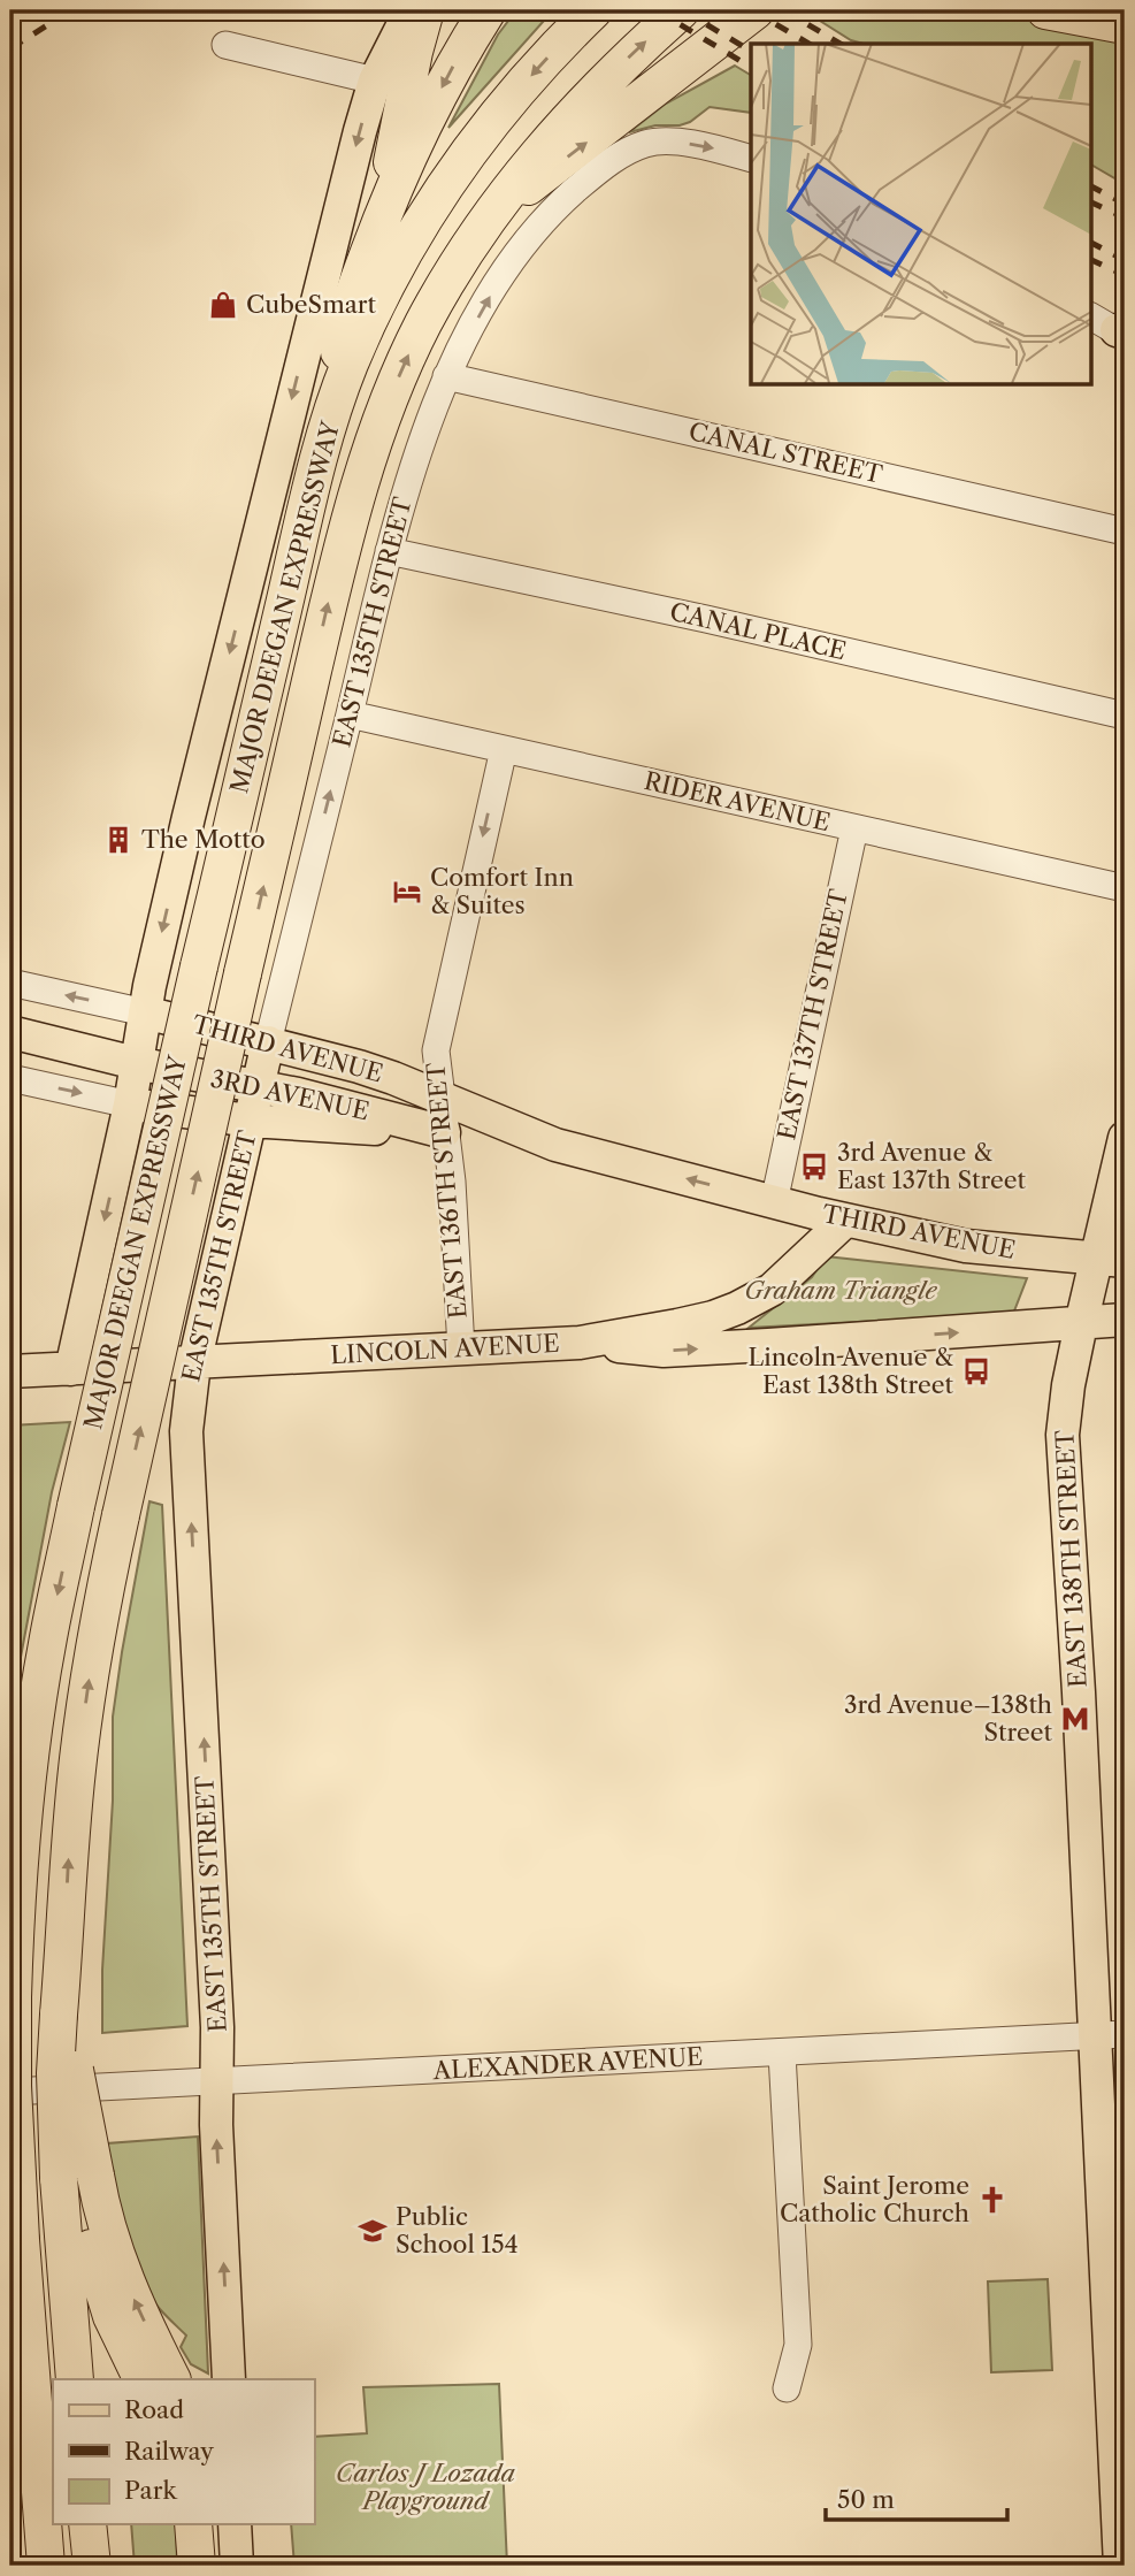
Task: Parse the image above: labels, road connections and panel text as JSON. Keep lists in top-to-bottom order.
{
  "streets": {
    "highway": ["MAJOR DEEGAN EXPRESSWAY"],
    "main road": [
      "EAST 135TH STREET",
      "THIRD AVENUE",
      "3RD AVENUE",
      "LINCOLN AVENUE",
      "EAST 138TH STREET"
    ],
    "street": [
      "CANAL STREET",
      "CANAL PLACE",
      "RIDER AVENUE",
      "EAST 137TH STREET",
      "EAST 136TH STREET",
      "ALEXANDER AVENUE"
    ]
  },
  "crossings": [
    ["CANAL STREET", "EAST 135TH STREET"],
    ["EAST 135TH STREET", "CANAL PLACE"],
    ["EAST 135TH STREET", "RIDER AVENUE"],
    ["EAST 135TH STREET", "THIRD AVENUE"],
    ["EAST 135TH STREET", "3RD AVENUE"],
    ["EAST 135TH STREET", "LINCOLN AVENUE"],
    ["EAST 135TH STREET", "ALEXANDER AVENUE"],
    ["RIDER AVENUE", "EAST 137TH STREET"],
    ["RIDER AVENUE", "EAST 136TH STREET"],
    ["EAST 137TH STREET", "THIRD AVENUE"],
    ["THIRD AVENUE", "3RD AVENUE"],
    ["THIRD AVENUE", "EAST 136TH STREET"],
    ["THIRD AVENUE", "LINCOLN AVENUE"],
    ["THIRD AVENUE", "EAST 138TH STREET"],
    ["3RD AVENUE", "EAST 136TH STREET"],
    ["EAST 136TH STREET", "LINCOLN AVENUE"],
    ["EAST 138TH STREET", "ALEXANDER AVENUE"]
  ],
  "one_way": ["EAST 135TH STREET", "EAST 136TH STREET"],
  "parks": ["Graham Triangle", "Carlos J Lozada Playground"],
  "places": {
    "shop": ["CubeSmart"],
    "building": ["The Motto"],
    "hotel": ["Comfort Inn & Suites"],
    "bus stop": ["3rd Avenue & East 137th Street", "Lincoln Avenue & East 138th Street"],
    "metro station": ["3rd Avenue–138th Street"],
    "church": ["Saint Jerome Catholic Church"],
    "school or university": ["Public School 154"]
  },
  "legend": ["Road", "Railway", "Park"],
  "scale_bar": "50 m"
}
